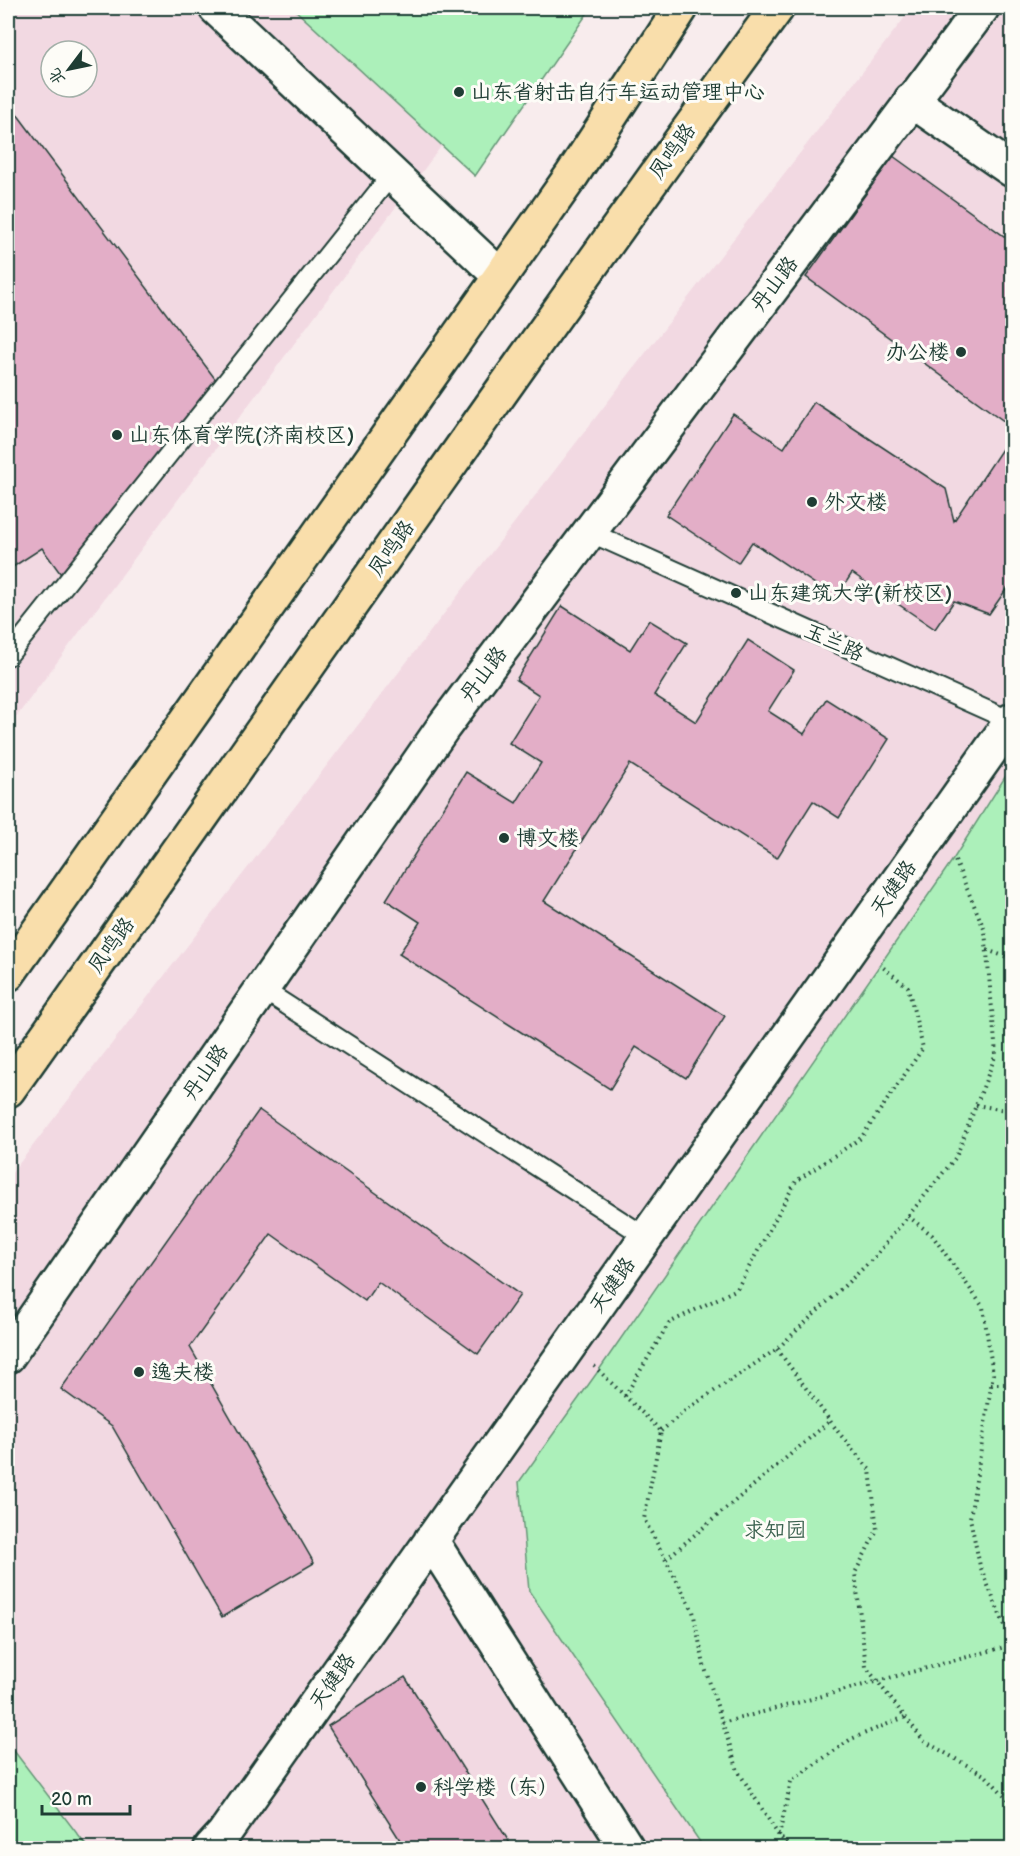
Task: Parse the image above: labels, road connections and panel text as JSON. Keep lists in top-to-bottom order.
{
  "streets": {
    "main road": ["凤鸣路"],
    "street": ["丹山路", "天健路"],
    "lane": ["玉兰路"]
  },
  "crossings": [
    ["丹山路", "玉兰路"],
    ["玉兰路", "天健路"]
  ],
  "parks": ["求知园"],
  "places": [
    "山东省射击自行车运动管理中心",
    "办公楼",
    "山东体育学院(济南校区)",
    "外文楼",
    "山东建筑大学(新校区)",
    "博文楼",
    "逸夫楼",
    "科学楼（东）"
  ],
  "scale_bar": "20 m",
  "north": "bottom left"
}
